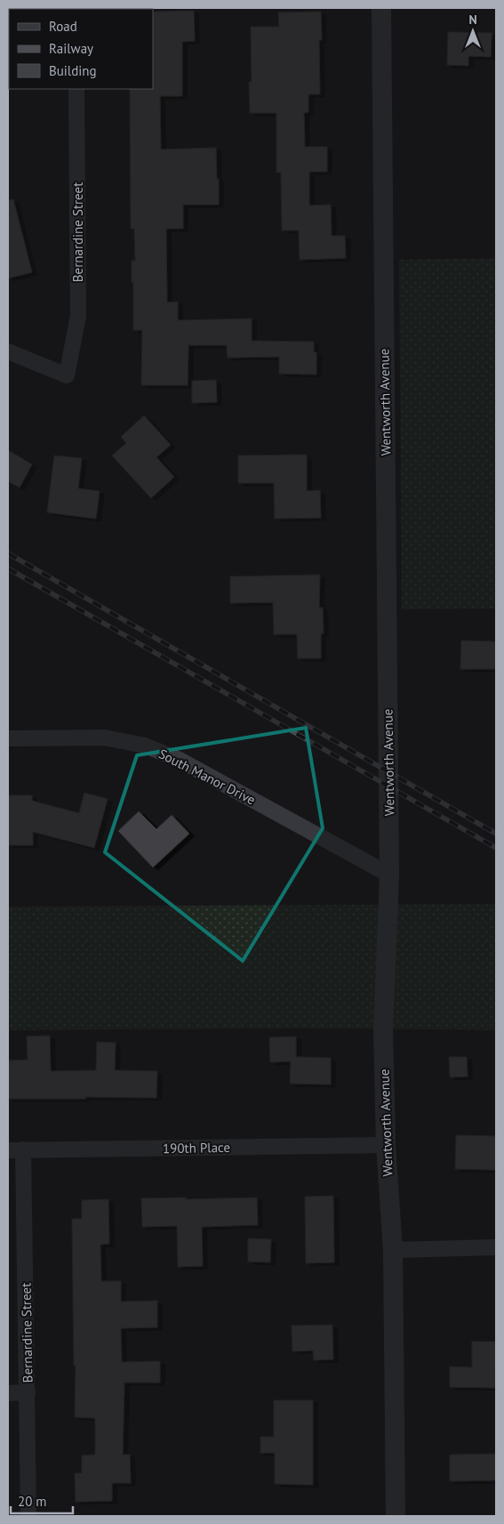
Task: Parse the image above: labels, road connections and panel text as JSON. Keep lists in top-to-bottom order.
{
  "streets": {
    "street": [
      "Bernardine Street",
      "Wentworth Avenue",
      "South Manor Drive",
      "190th Place"
    ]
  },
  "crossings": [
    ["Bernardine Street", "190th Place"],
    ["Wentworth Avenue", "South Manor Drive"],
    ["Wentworth Avenue", "190th Place"]
  ],
  "legend": ["Road", "Railway", "Building"],
  "scale_bar": "20 m",
  "north": "top"
}
